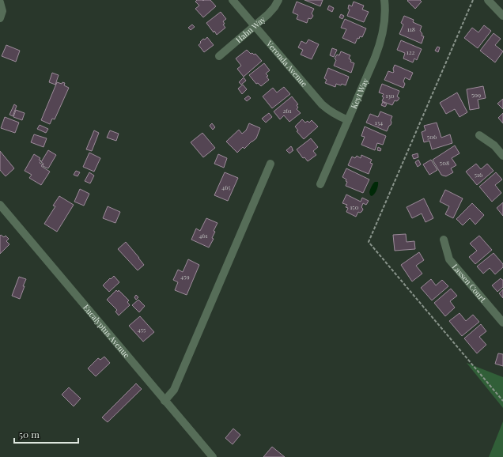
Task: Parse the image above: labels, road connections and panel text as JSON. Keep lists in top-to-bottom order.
{
  "streets": {
    "street": [
      "Hahn Way",
      "Veronda Avenue",
      "Keyt Way",
      "Lassen Court",
      "Eucalyptus Avenue"
    ]
  },
  "crossings": [
    ["Hahn Way", "Veronda Avenue"],
    ["Veronda Avenue", "Keyt Way"]
  ],
  "house_numbers": [
    "118",
    "122",
    "509",
    "130",
    "261",
    "134",
    "506",
    "508",
    "516",
    "465",
    "150",
    "461",
    "459",
    "455"
  ],
  "scale_bar": "50 m"
}
